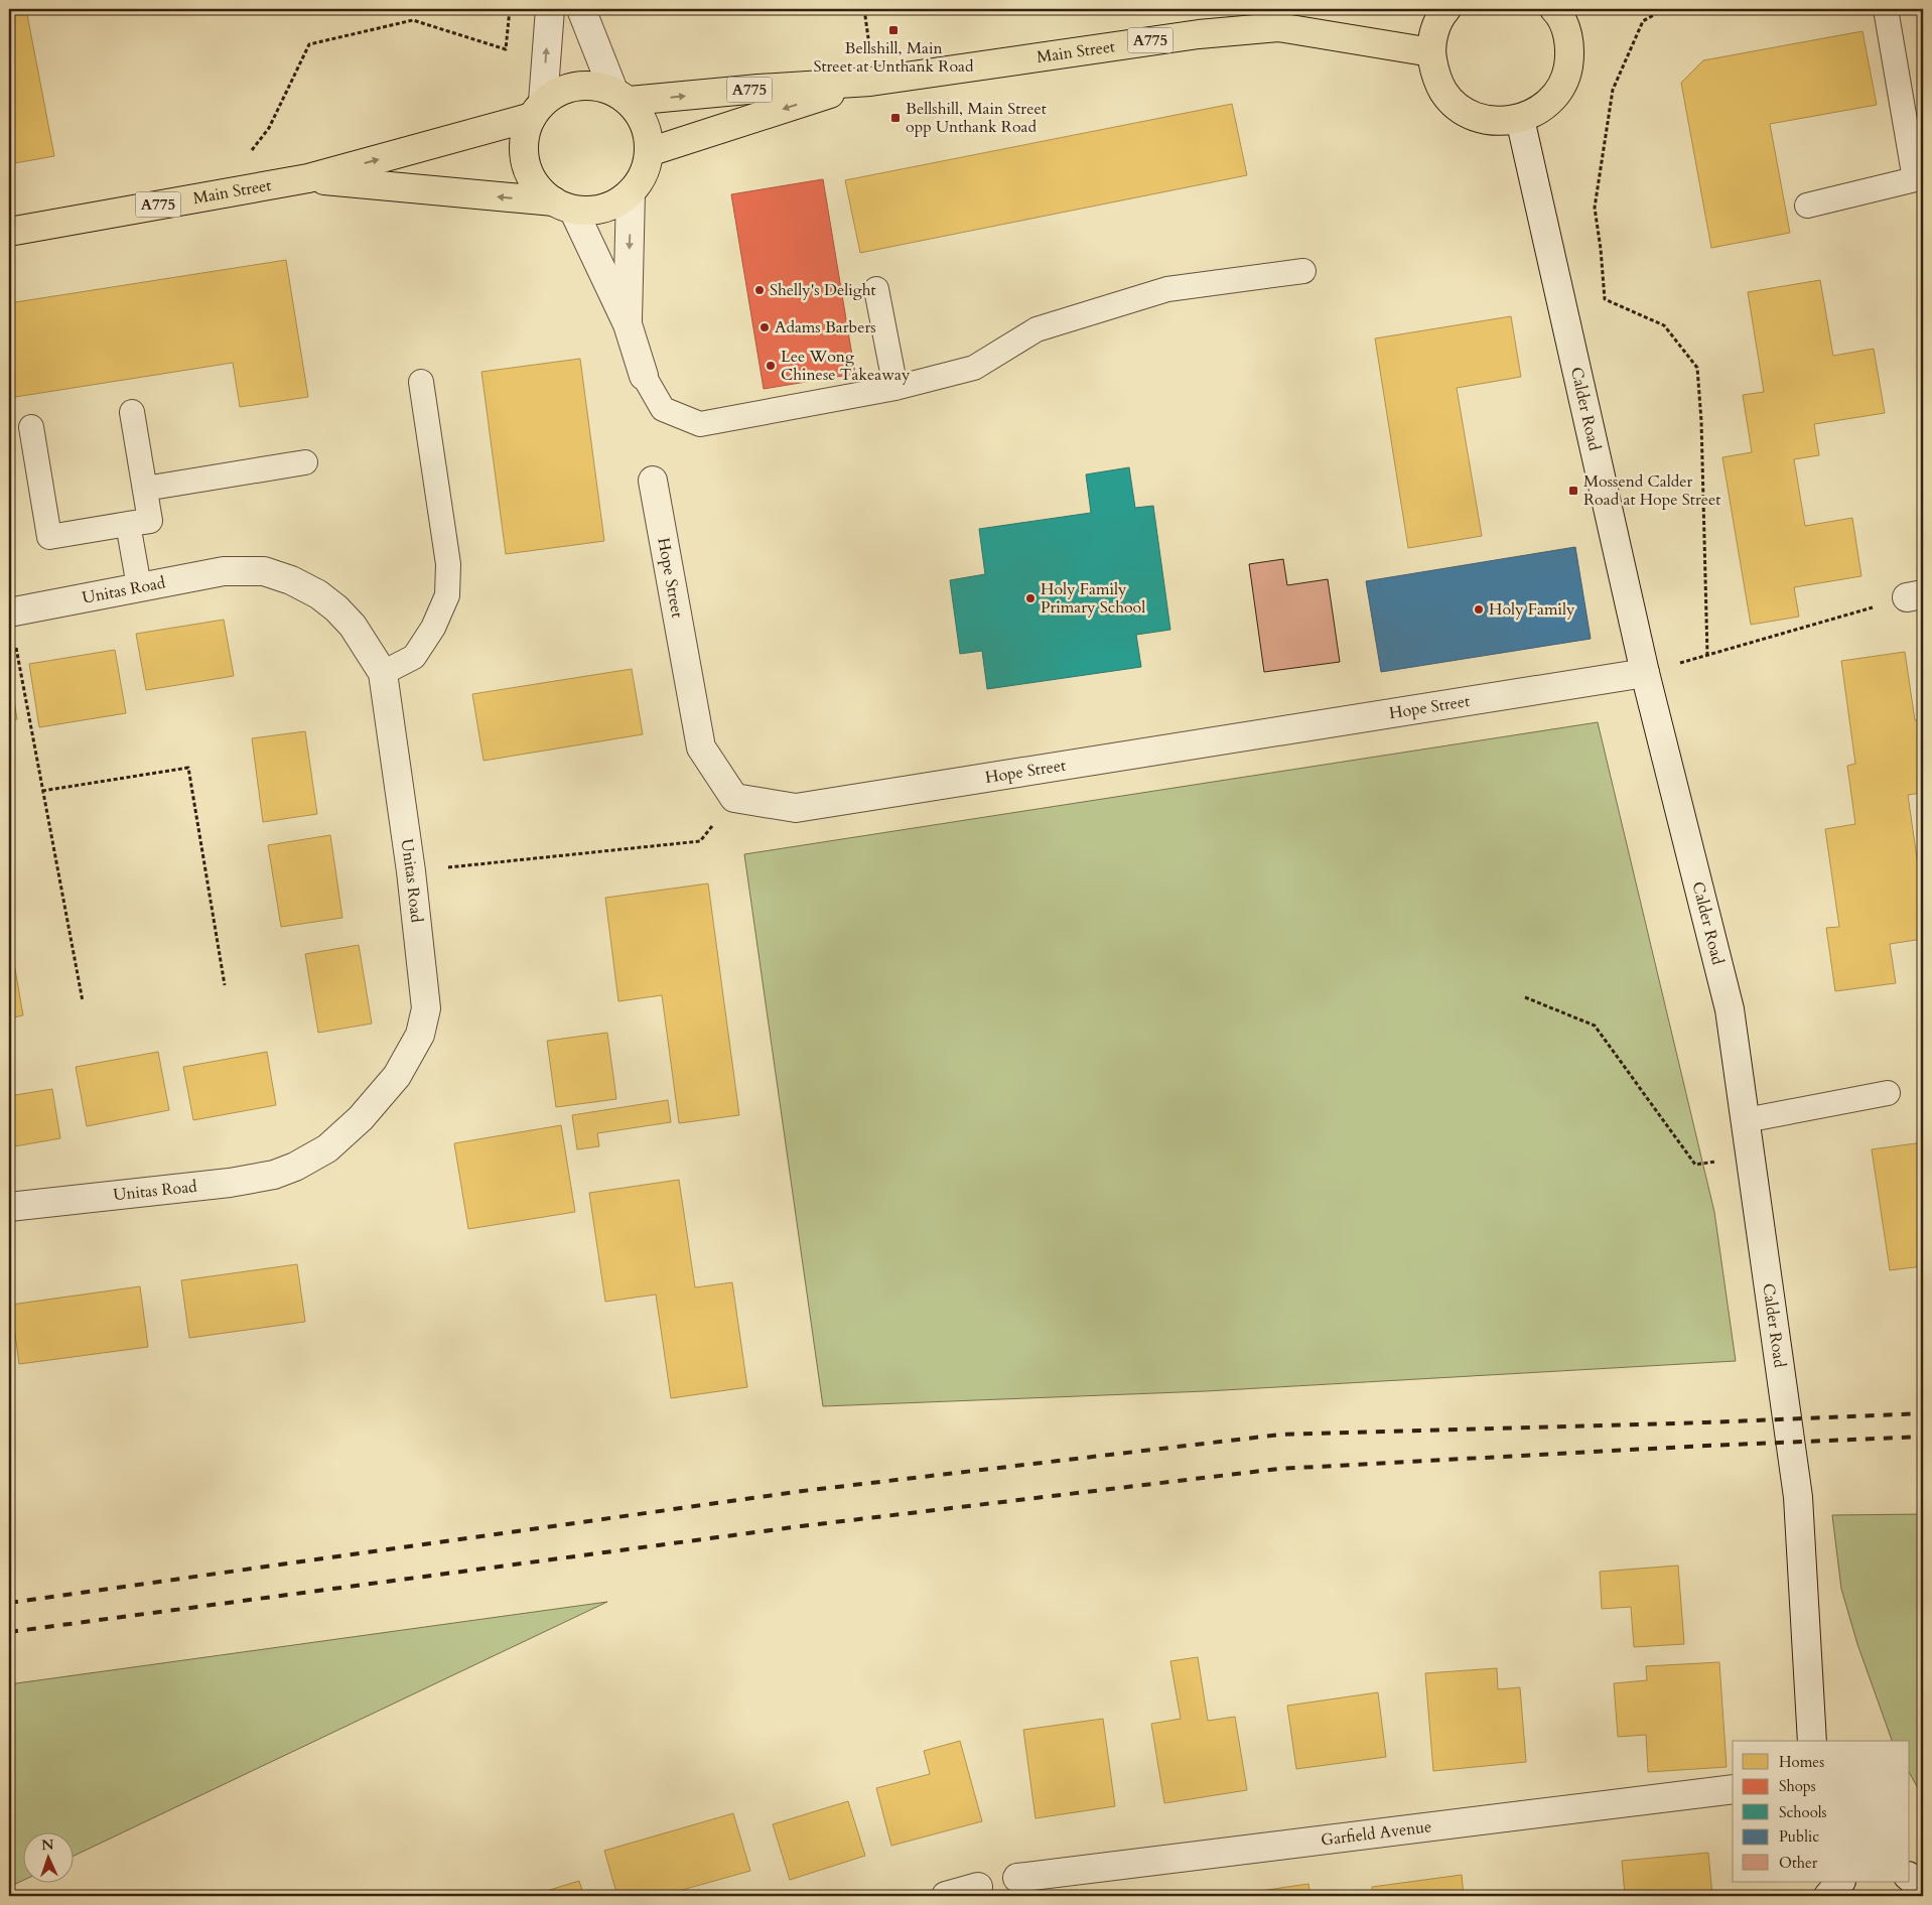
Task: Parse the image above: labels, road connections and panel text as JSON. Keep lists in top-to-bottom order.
{
  "streets": {
    "main road": ["A775", "Main Street"],
    "street": [
      "Calder Road",
      "Hope Street",
      "Unitas Road",
      "Garfield Avenue"
    ]
  },
  "crossings": [
    ["Calder Road", "Hope Street"]
  ],
  "places": {
    "transit": ["Bellshill, Main Street at Unthank Road", "Bellshill, Main Street opp Unthank Road", "Mossend Calder Road at Hope Street"],
    "other": [
      "Shelly's Delight",
      "Adams Barbers",
      "Lee Wong Chinese Takeaway",
      "Holy Family Primary School",
      "Holy Family"
    ]
  },
  "legend": [
    "Homes",
    "Shops",
    "Schools",
    "Public",
    "Other"
  ],
  "north": "top"
}
